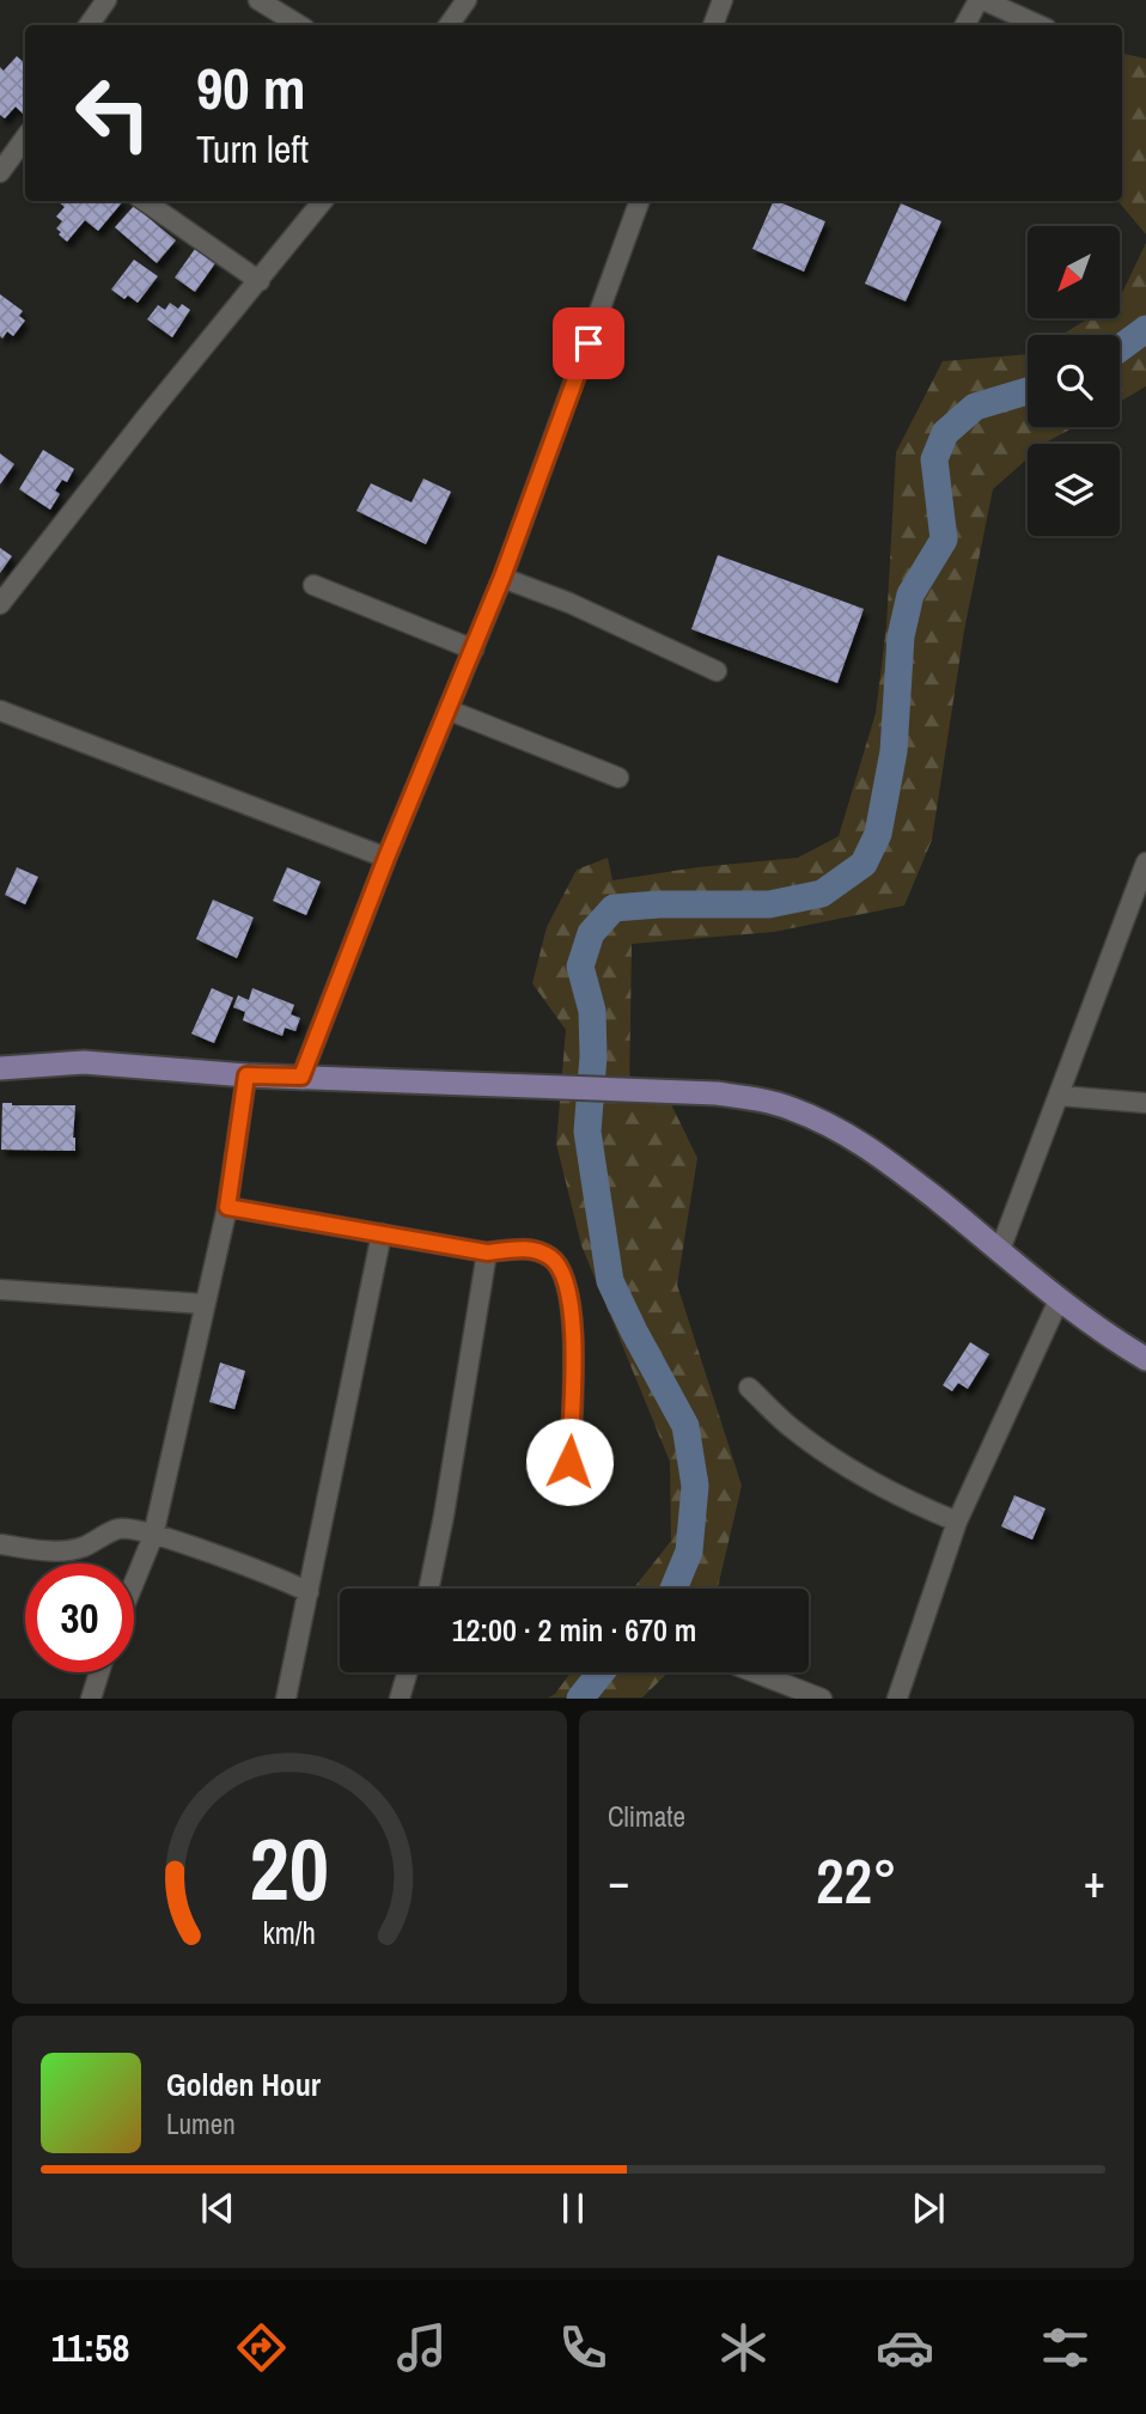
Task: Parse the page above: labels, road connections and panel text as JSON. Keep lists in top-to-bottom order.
{
  "north": "bottom left",
  "page": {
    "turn": ["90 m", "Turn left"],
    "limit": "30",
    "trip": "12:00 · 2 min · 670 m",
    "tile": "Climate",
    "heat": ["−", "22°", "+"],
    "song": ["Golden Hour", "Lumen"],
    "tabs": "11:58",
    "gauge": ["20", "km/h"]
  }
}
